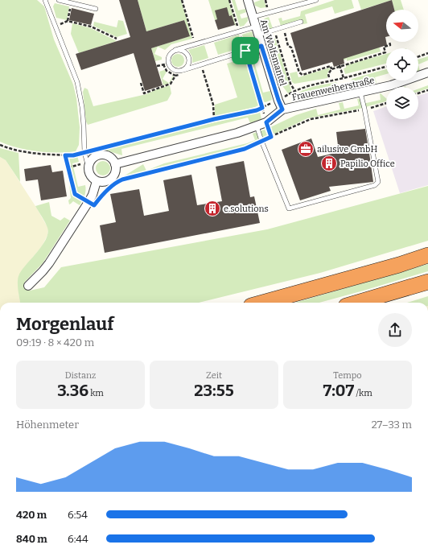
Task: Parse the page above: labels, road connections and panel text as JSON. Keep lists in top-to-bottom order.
{
  "streets": {
    "street": ["Am Wolfsmantel", "Frauenweiherstraße"]
  },
  "crossings": [
    ["Am Wolfsmantel", "Frauenweiherstraße"]
  ],
  "places": {
    "office": ["ailusive GmbH"],
    "building": ["Papilio Office", "e.solutions"]
  },
  "north": "left",
  "page": {
    "heading": ["Morgenlauf", "09:19 · 8 × 420 m"],
    "stats": [
      ["Distanz", "3.36 km"],
      ["Zeit", "23:55"],
      ["Tempo", "7:07 /km"]
    ],
    "chart": ["Höhenmeter", "27–33 m"],
    "list": [
      {
        "name": "420 m",
        "note": "6:54"
      },
      {
        "name": "840 m",
        "note": "6:44"
      }
    ]
  }
}
